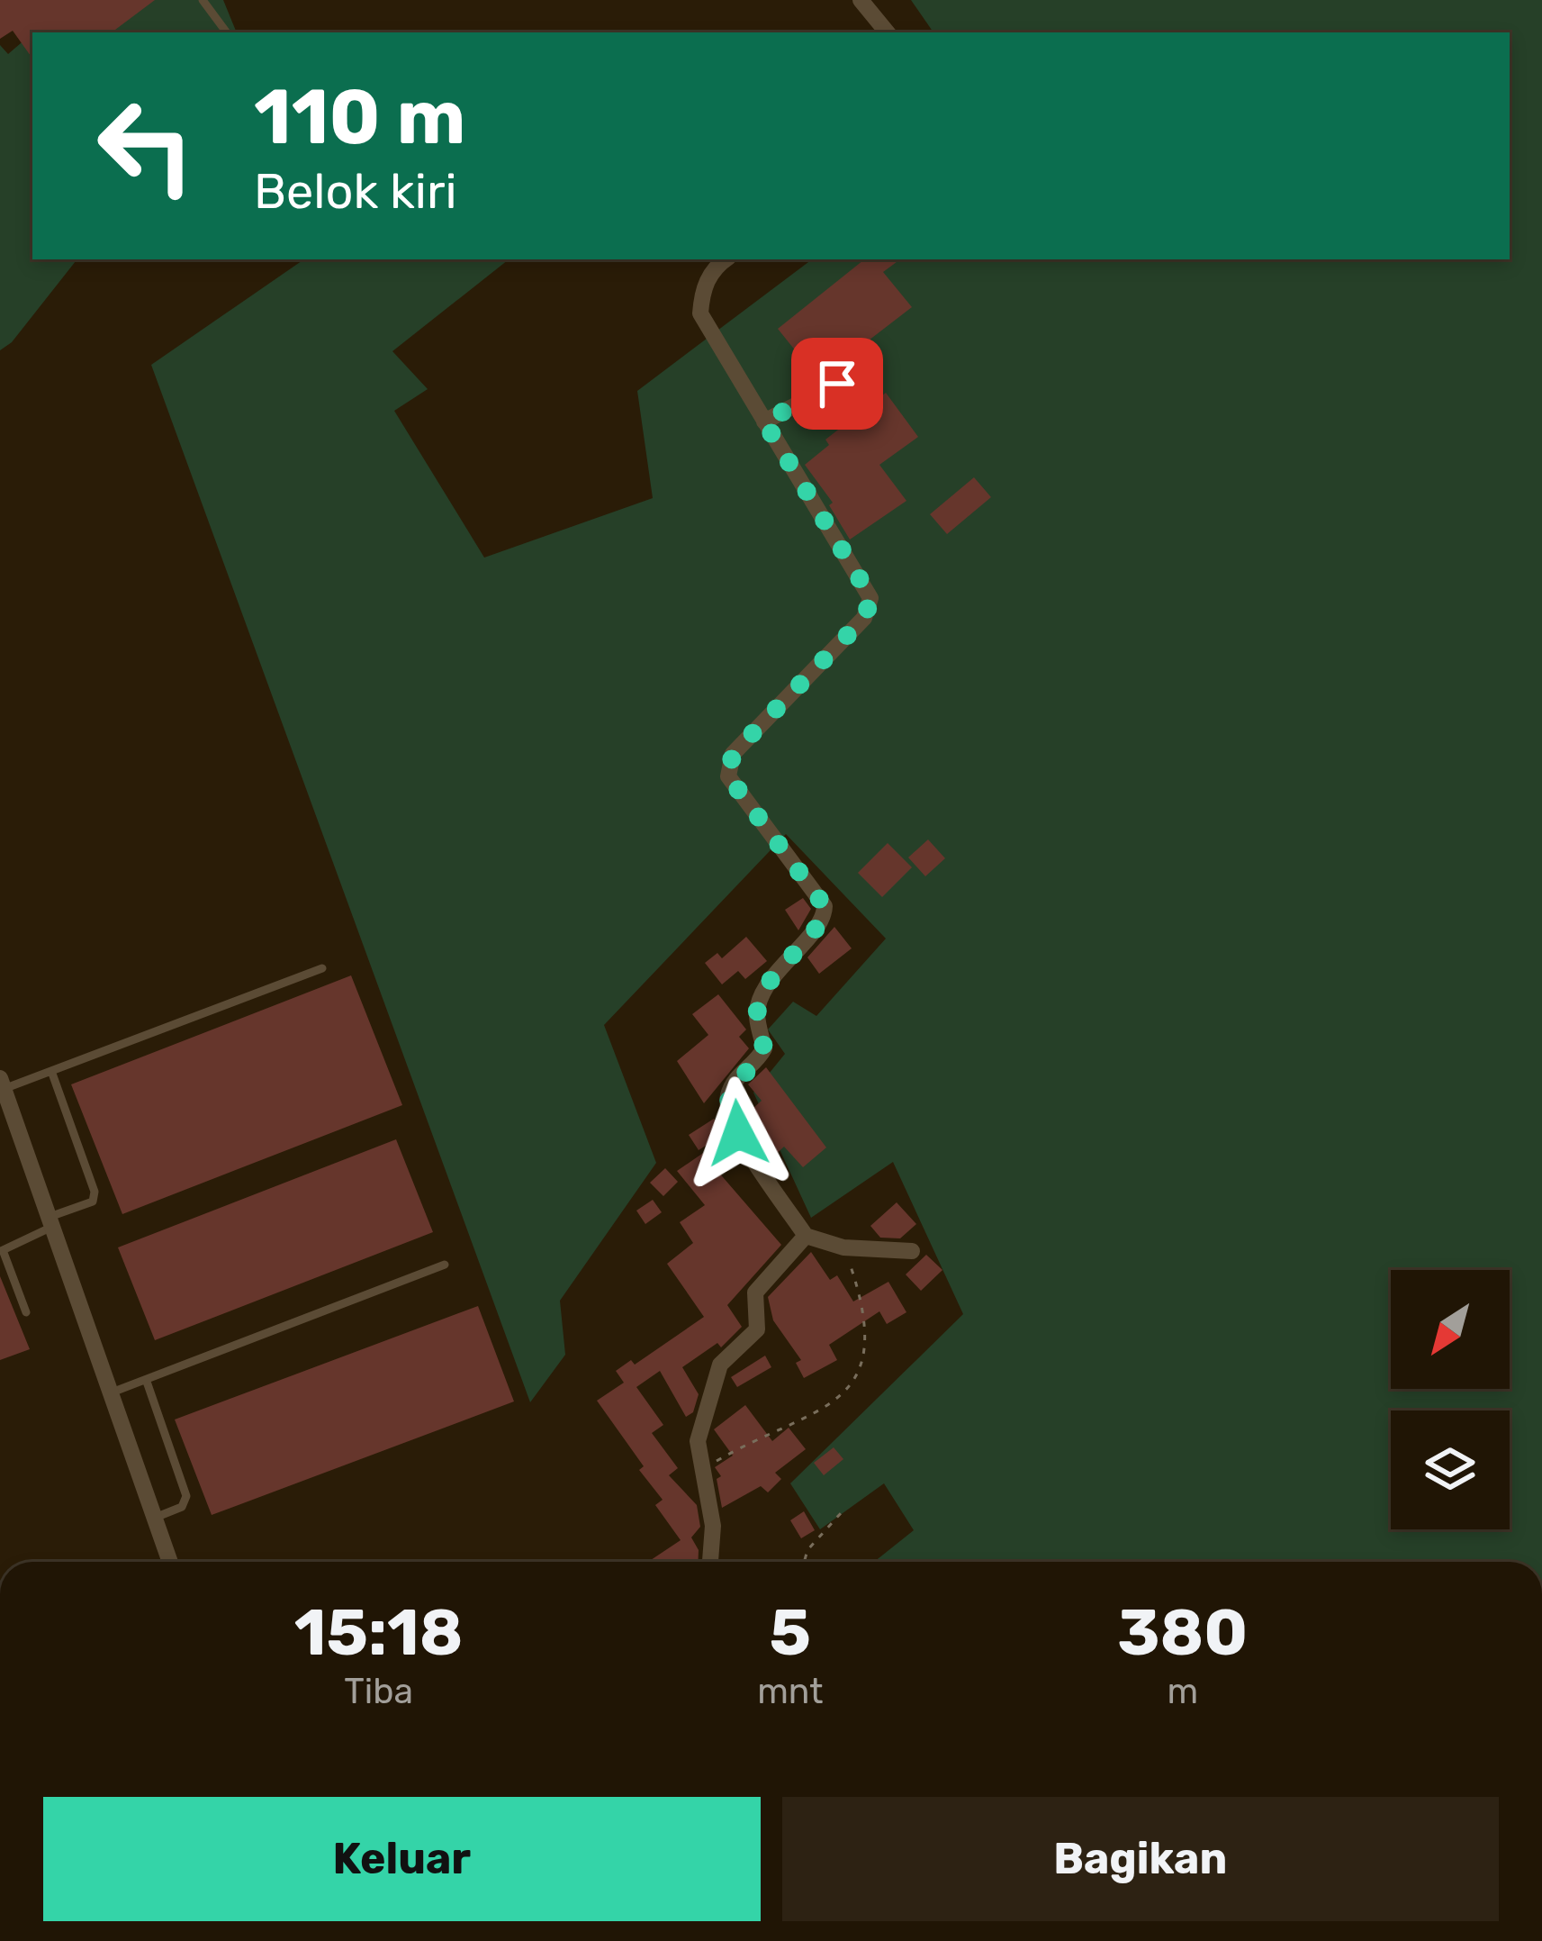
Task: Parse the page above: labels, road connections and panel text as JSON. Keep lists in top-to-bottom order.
{
  "north": "bottom left",
  "page": {
    "turn": ["110 m", "Belok kiri"],
    "eta": [
      "15:18",
      "Tiba",
      "5",
      "mnt",
      "380",
      "m"
    ],
    "buttons": ["Keluar", "Bagikan"]
  }
}
